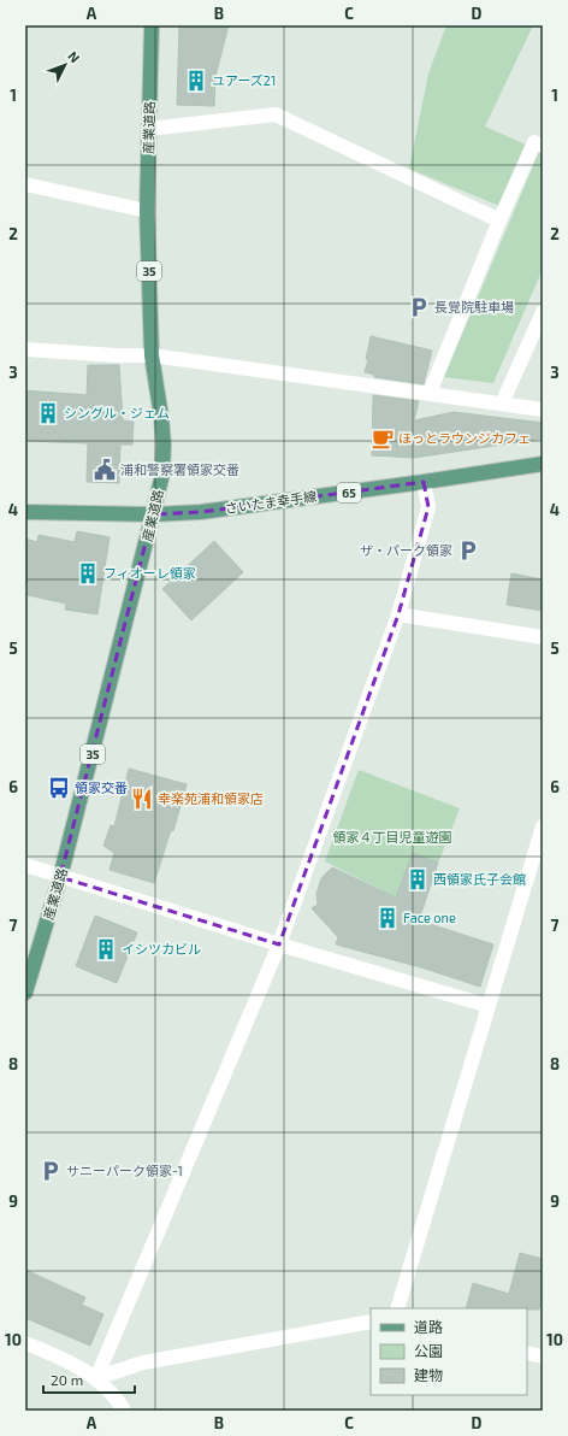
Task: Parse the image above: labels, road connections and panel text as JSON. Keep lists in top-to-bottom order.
{
  "streets": {
    "main road": [
      "産業道路",
      "35",
      "65",
      "さいたま幸手線"
    ]
  },
  "crossings": [
    ["産業道路", "さいたま幸手線"]
  ],
  "parks": ["領家４丁目児童遊園"],
  "places": {
    "building": [
      "ユアーズ21",
      "シングル・ジェム",
      "フィオーレ領家",
      "西領家氏子会館",
      "Face one",
      "イシツカビル"
    ],
    "parking": ["長覚院駐車場", "ザ・パーク領家", "サニーパーク領家-1"],
    "cafe": ["ほっとラウンジカフェ"],
    "public building": ["浦和警察署領家交番"],
    "bus stop": ["領家交番"],
    "restaurant": ["幸楽苑浦和領家店"]
  },
  "legend": ["道路", "公園", "建物"],
  "scale_bar": "20 m",
  "north": "top right",
  "grid": {
    "columns": [
      "A",
      "B",
      "C",
      "D"
    ],
    "rows": [
      "1",
      "2",
      "3",
      "4",
      "5",
      "6",
      "7",
      "8",
      "9",
      "10"
    ]
  }
}
